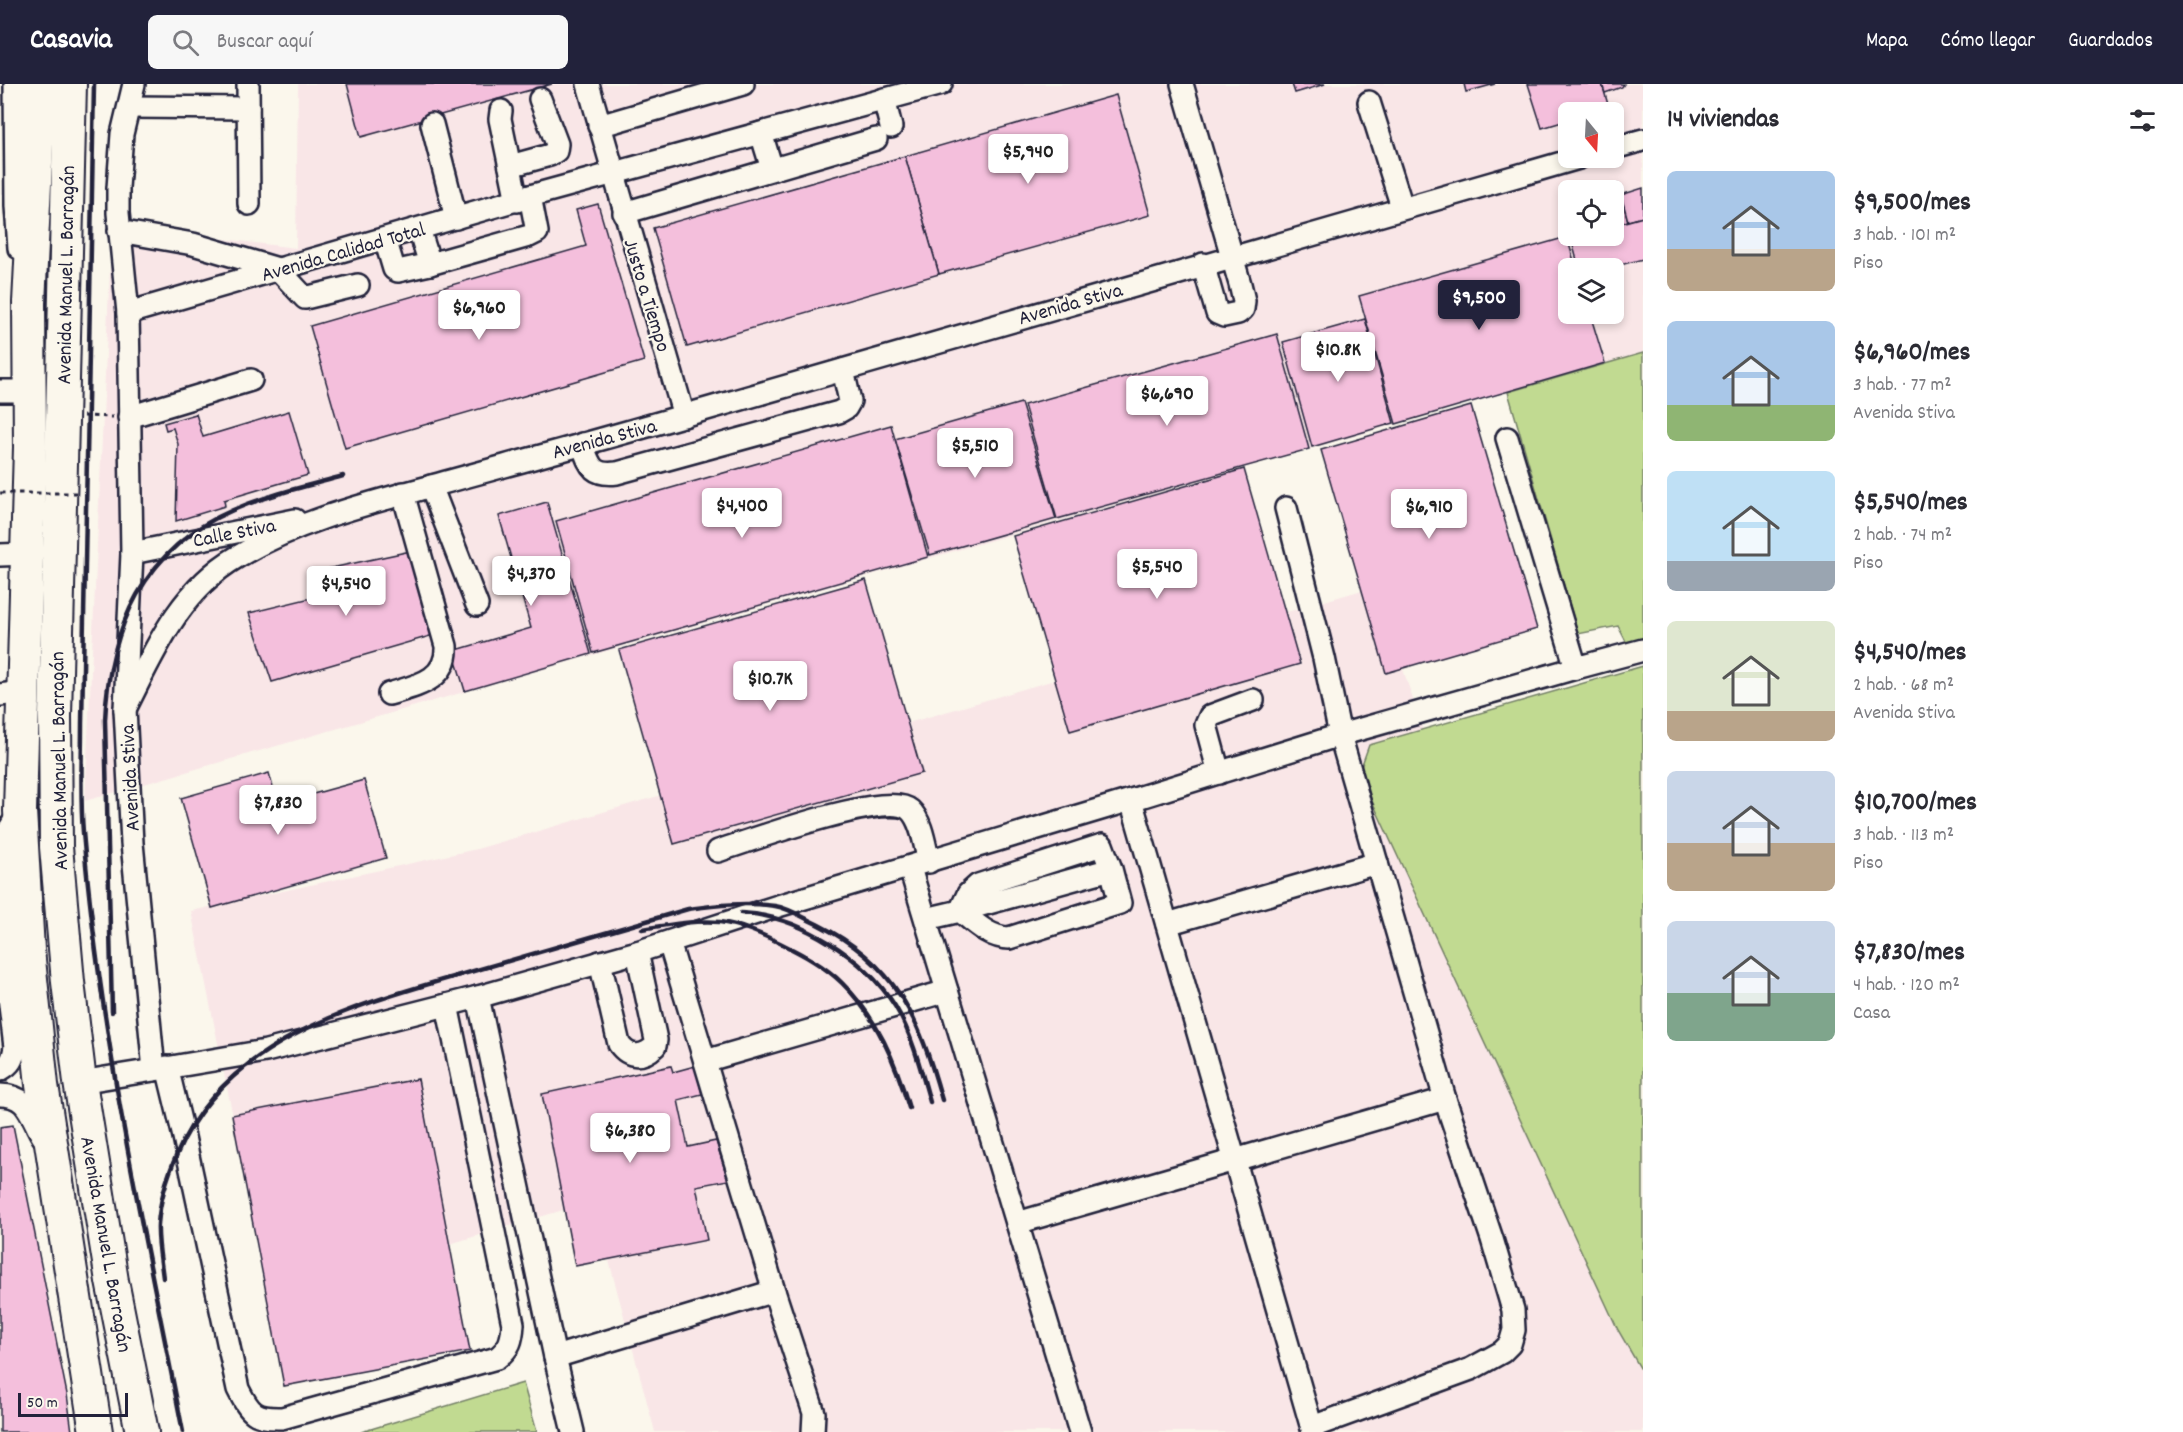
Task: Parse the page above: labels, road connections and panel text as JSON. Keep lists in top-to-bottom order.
{
  "streets": {
    "highway": ["Avenida Manuel L. Barragán"],
    "street": [
      "Avenida Calidad Total",
      "Justo a Tiempo",
      "Avenida Stiva",
      "Calle Stiva"
    ]
  },
  "crossings": [
    ["Avenida Calidad Total", "Justo a Tiempo"],
    ["Justo a Tiempo", "Avenida Stiva"],
    ["Avenida Stiva", "Calle Stiva"]
  ],
  "scale_bar": "50 m",
  "north": "bottom",
  "page": {
    "header": "Casavia",
    "search": "Buscar aquí",
    "nav": ["Mapa", "Cómo llegar", "Guardados"],
    "heading": "14 viviendas",
    "price": [
      "$5,940",
      "$9,500",
      "$6,960",
      "$10.8K",
      "$6,690",
      "$5,510",
      "$4,400",
      "$6,910",
      "$5,540",
      "$4,370",
      "$4,540",
      "$10.7K",
      "$7,830",
      "$6,380"
    ],
    "list": [
      {
        "name": "$9,500/mes",
        "note": "3 hab. · 101 m² · Piso"
      },
      {
        "name": "$6,960/mes",
        "note": "3 hab. · 77 m² · Avenida Stiva"
      },
      {
        "name": "$5,540/mes",
        "note": "2 hab. · 74 m² · Piso"
      },
      {
        "name": "$4,540/mes",
        "note": "2 hab. · 68 m² · Avenida Stiva"
      },
      {
        "name": "$10,700/mes",
        "note": "3 hab. · 113 m² · Piso"
      },
      {
        "name": "$7,830/mes",
        "note": "4 hab. · 120 m² · Casa"
      }
    ],
    "scale": "50 m"
  }
}
